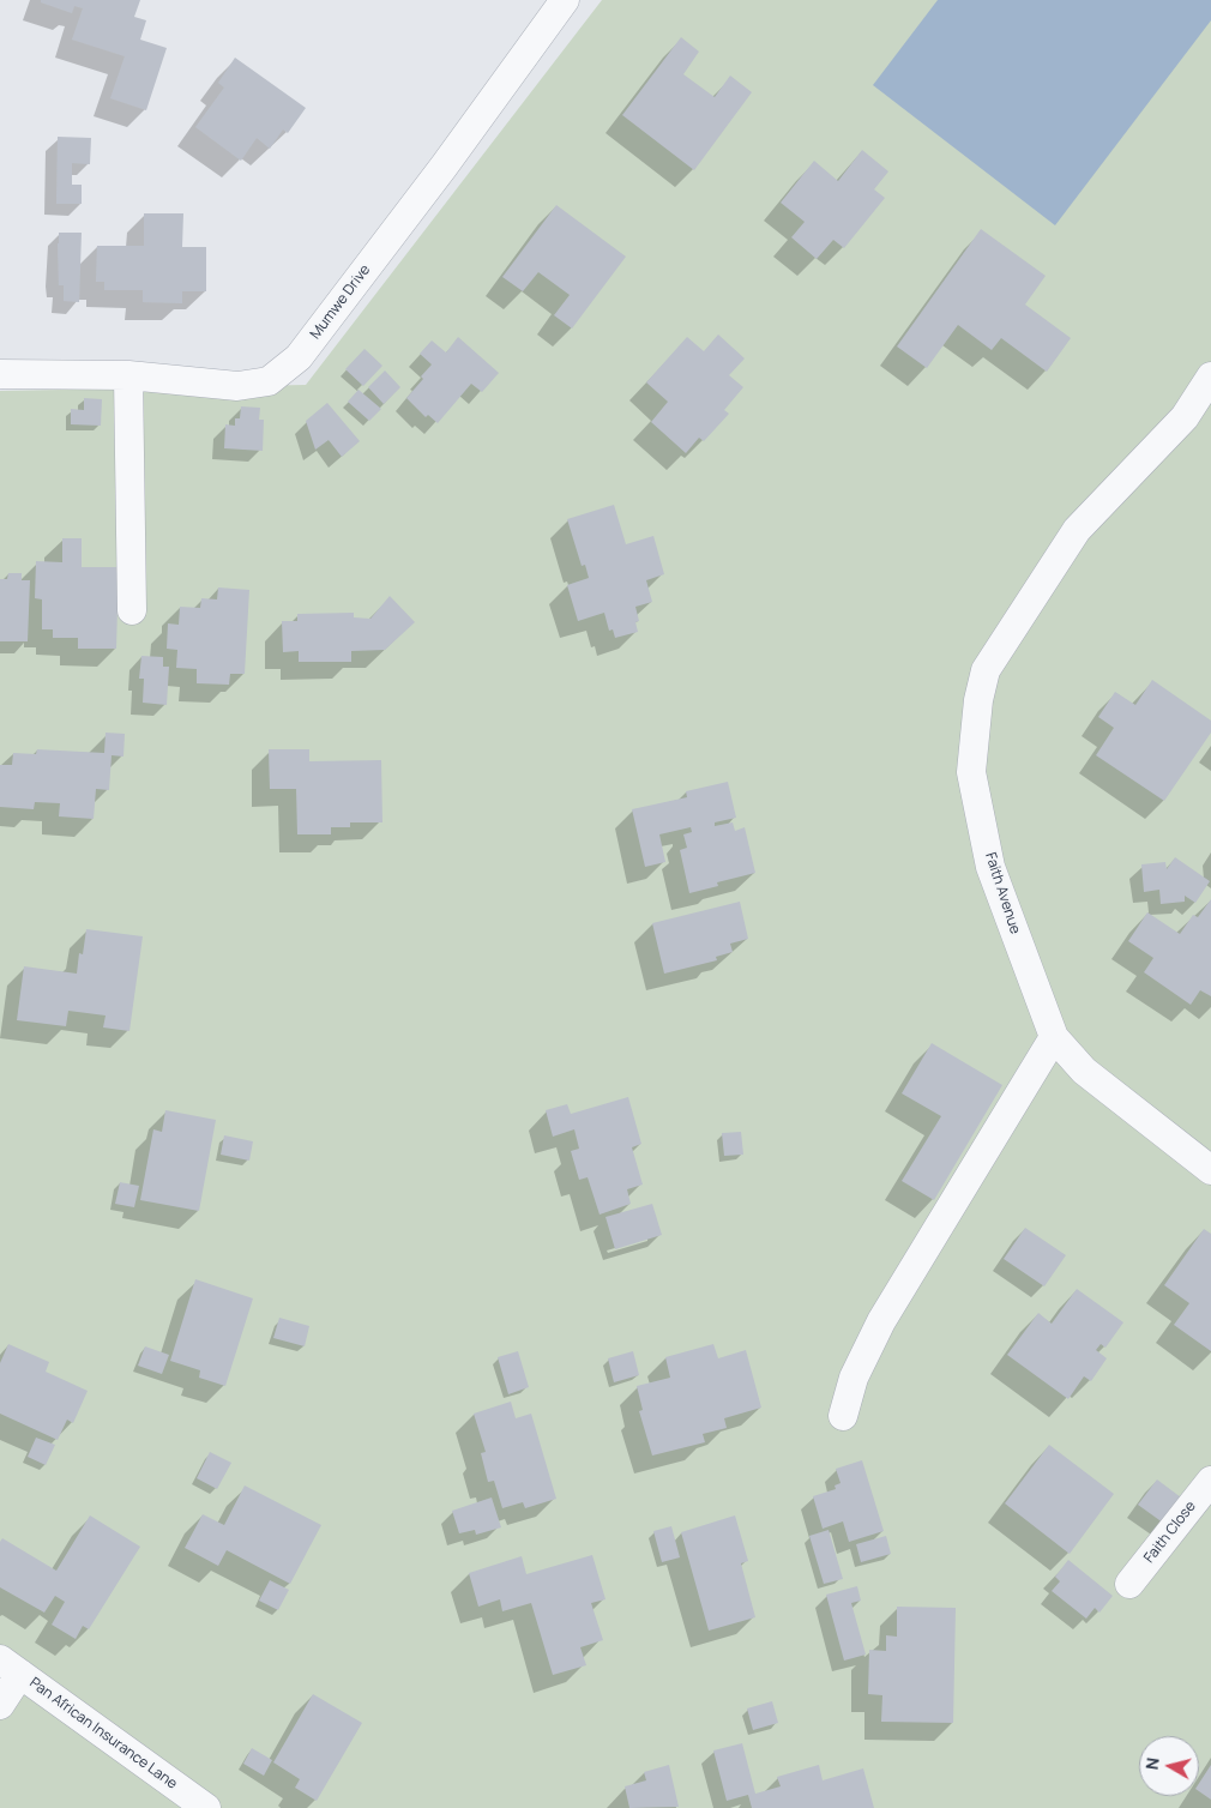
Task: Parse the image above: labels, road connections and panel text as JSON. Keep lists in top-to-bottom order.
{
  "streets": {
    "street": [
      "Mumwe Drive",
      "Faith Avenue",
      "Faith Close",
      "Pan African Insurance Lane"
    ]
  },
  "north": "left"
}
